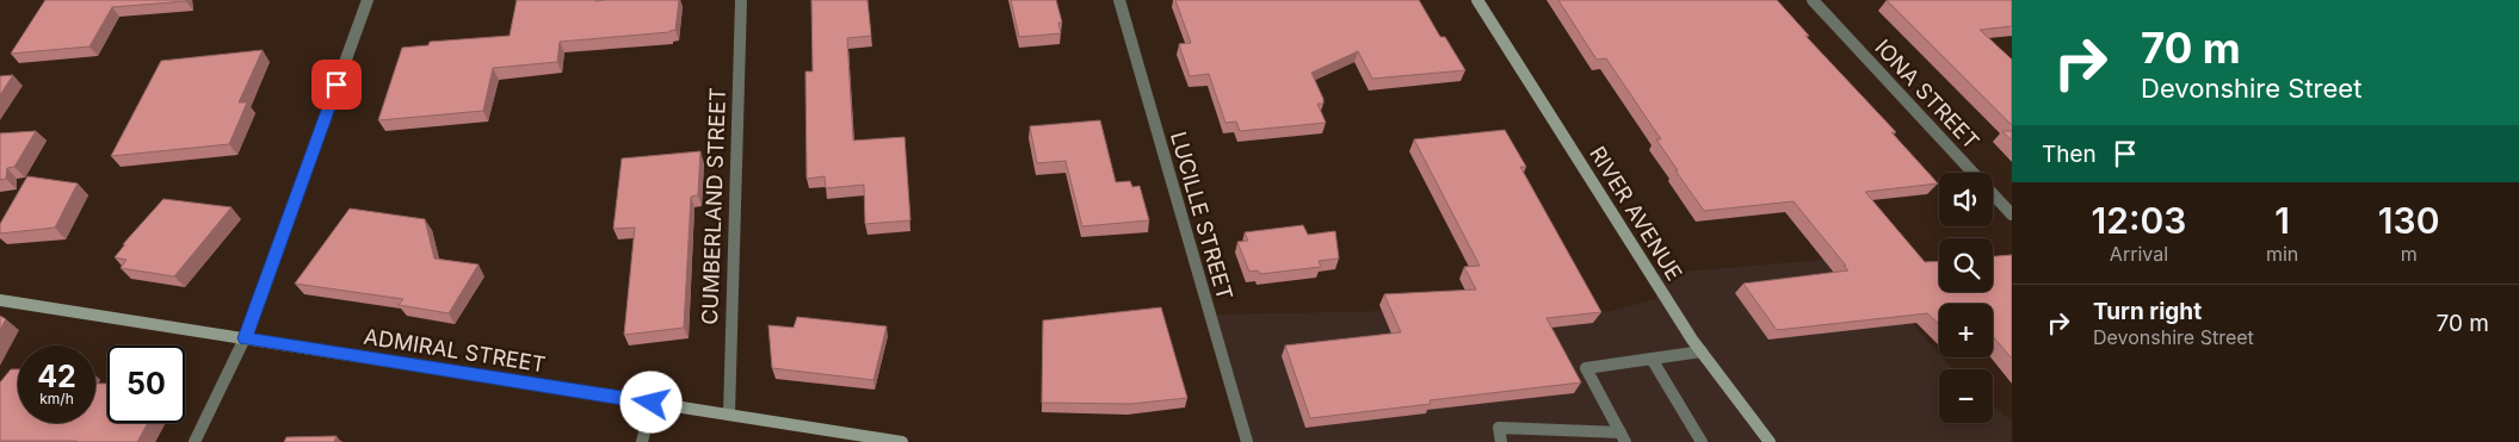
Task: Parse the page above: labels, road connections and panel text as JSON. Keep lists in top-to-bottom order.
{
  "streets": {
    "main road": ["RIVER AVENUE", "ADMIRAL STREET"],
    "street": ["IONA STREET", "CUMBERLAND STREET", "LUCILLE STREET"]
  },
  "crossings": [
    ["CUMBERLAND STREET", "ADMIRAL STREET"]
  ],
  "page": {
    "turn": ["70 m", "Devonshire Street"],
    "then": "Then",
    "map_buttons": ["+", "−"],
    "eta": [
      "12:03",
      "Arrival",
      "1",
      "min",
      "130",
      "m"
    ],
    "list": [
      {
        "name": "Turn right",
        "note": "Devonshire Street",
        "value": "70 m"
      }
    ],
    "speed": "42 km/h",
    "limit": "50"
  }
}
